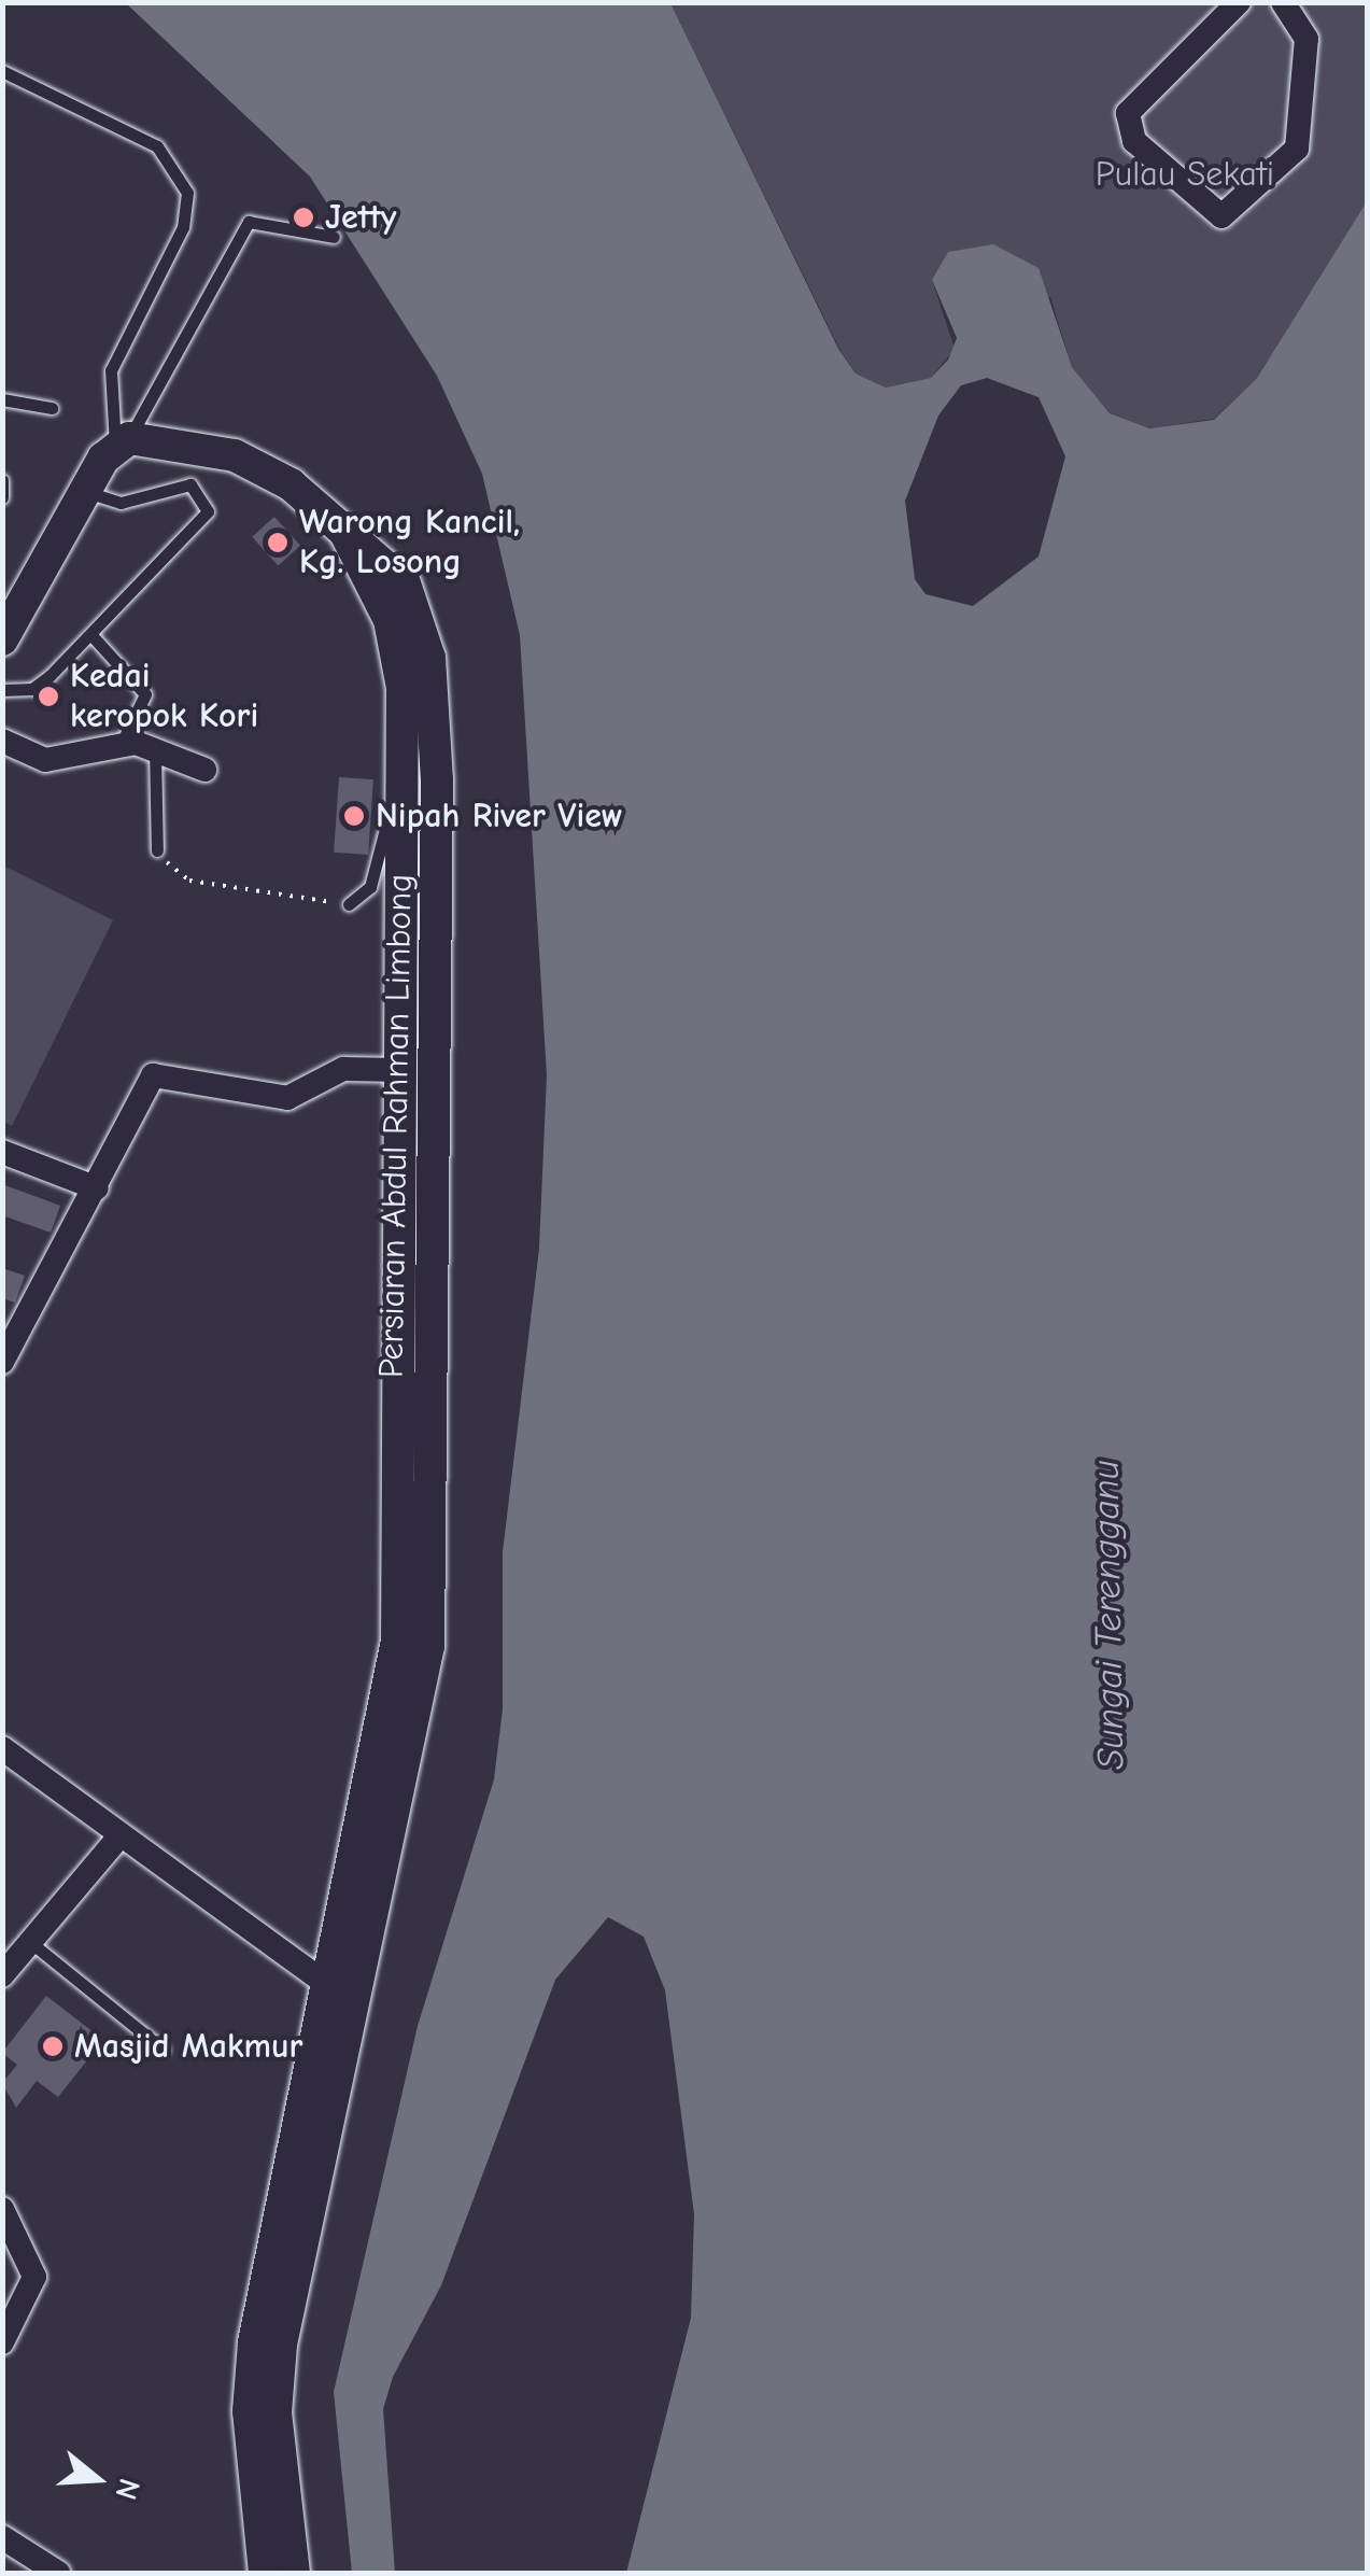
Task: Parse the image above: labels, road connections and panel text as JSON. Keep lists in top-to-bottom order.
{
  "streets": {
    "street": ["Persiaran Abdul Rahman Limbong"]
  },
  "water": ["Sungai Terengganu"],
  "parks": ["Pulau Sekati"],
  "places": [
    "Jetty",
    "Warong Kancil, Kg. Losong",
    "Kedai keropok Kori",
    "Nipah River View",
    "Masjid Makmur"
  ],
  "north": "right"
}
